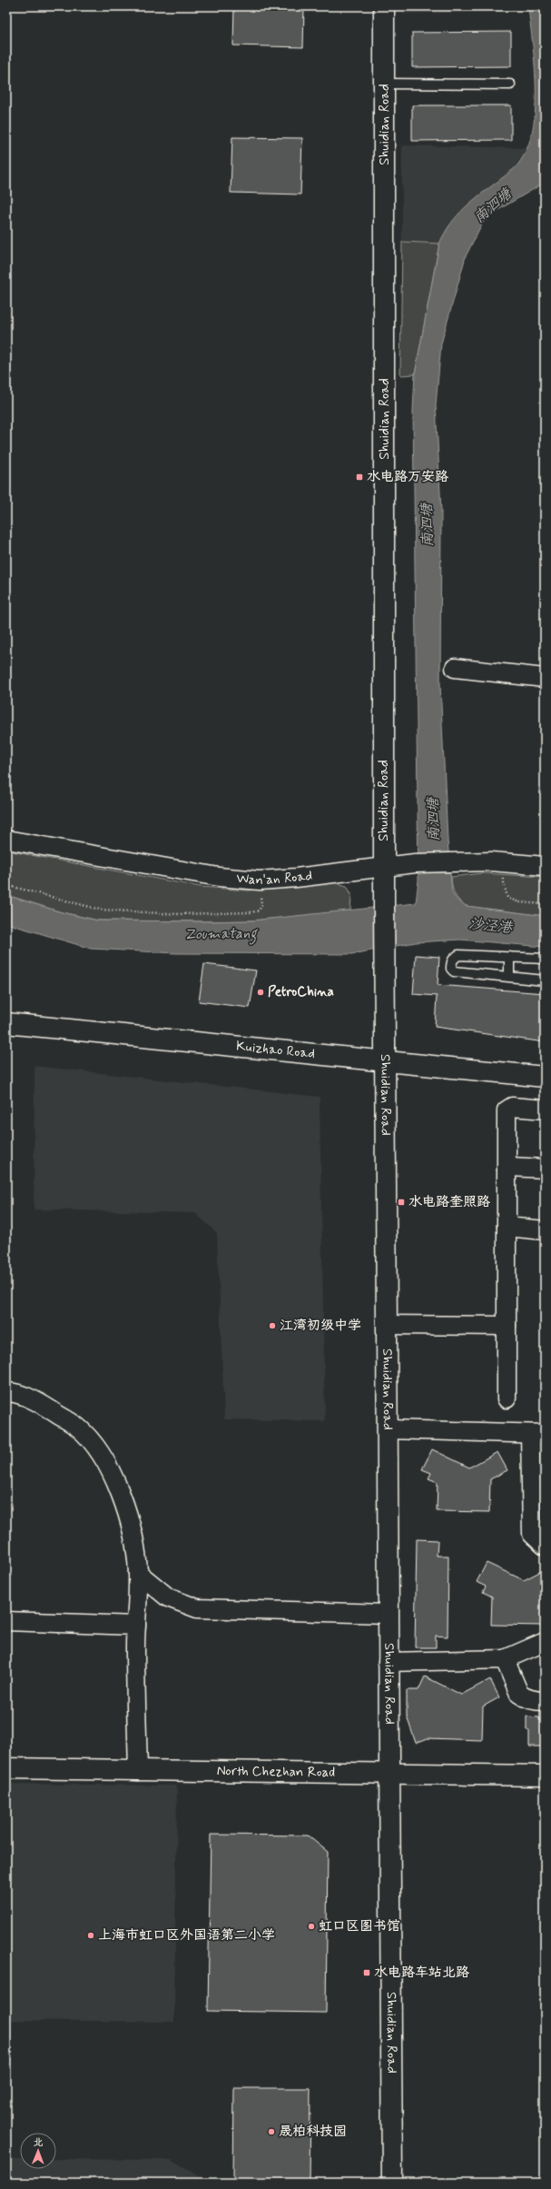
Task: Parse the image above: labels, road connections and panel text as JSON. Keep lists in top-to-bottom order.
{
  "streets": {
    "main road": ["Shuidian Road", "Kuizhao Road", "North Chezhan Road"],
    "street": ["Wan'an Road"]
  },
  "crossings": [
    ["Shuidian Road", "Wan'an Road"],
    ["Shuidian Road", "Kuizhao Road"],
    ["Shuidian Road", "North Chezhan Road"]
  ],
  "water": ["南泗塘", "沙泾港", "Zoumatang"],
  "places": {
    "transit": ["水电路万安路", "水电路奎照路", "水电路车站北路"],
    "other": [
      "PetroChina",
      "江湾初级中学",
      "虹口区图书馆",
      "上海市虹口区外国语第二小学",
      "晟柏科技园"
    ]
  },
  "north": "top"
}
